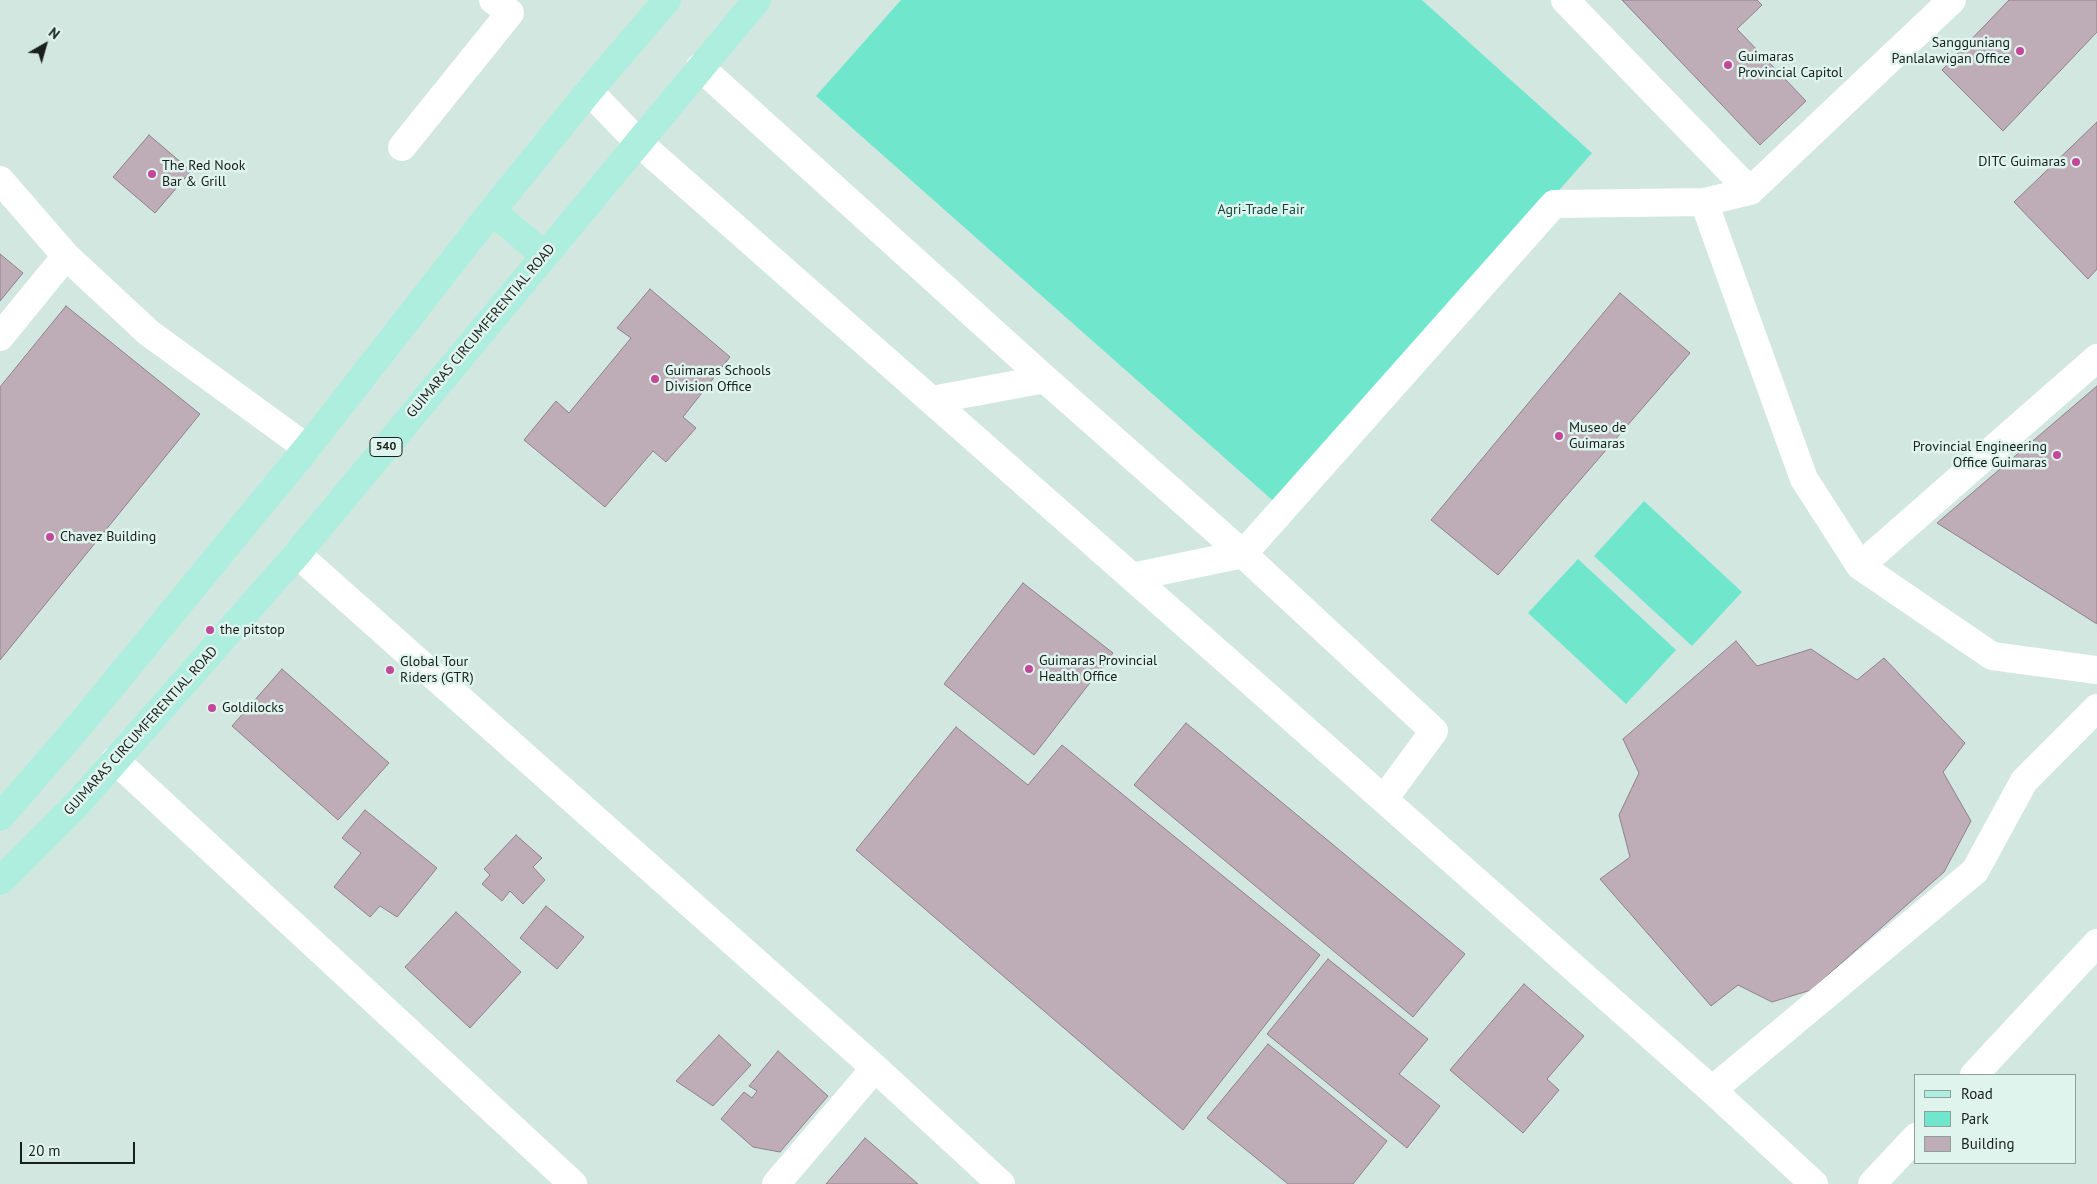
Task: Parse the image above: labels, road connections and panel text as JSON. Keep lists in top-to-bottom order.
{
  "streets": {
    "main road": ["GUIMARAS CIRCUMFERENTIAL ROAD", "540"]
  },
  "parks": ["Agri-Trade Fair"],
  "places": [
    "Sangguniang Panlalawigan Office",
    "Guimaras Provincial Capitol",
    "DITC Guimaras",
    "The Red Nook Bar & Grill",
    "Guimaras Schools Division Office",
    "Museo de Guimaras",
    "Provincial Engineering Office Guimaras",
    "Chavez Building",
    "the pitstop",
    "Guimaras Provincial Health Office",
    "Global Tour Riders (GTR)",
    "Goldilocks"
  ],
  "legend": ["Road", "Park", "Building"],
  "scale_bar": "20 m",
  "north": "top right"
}
